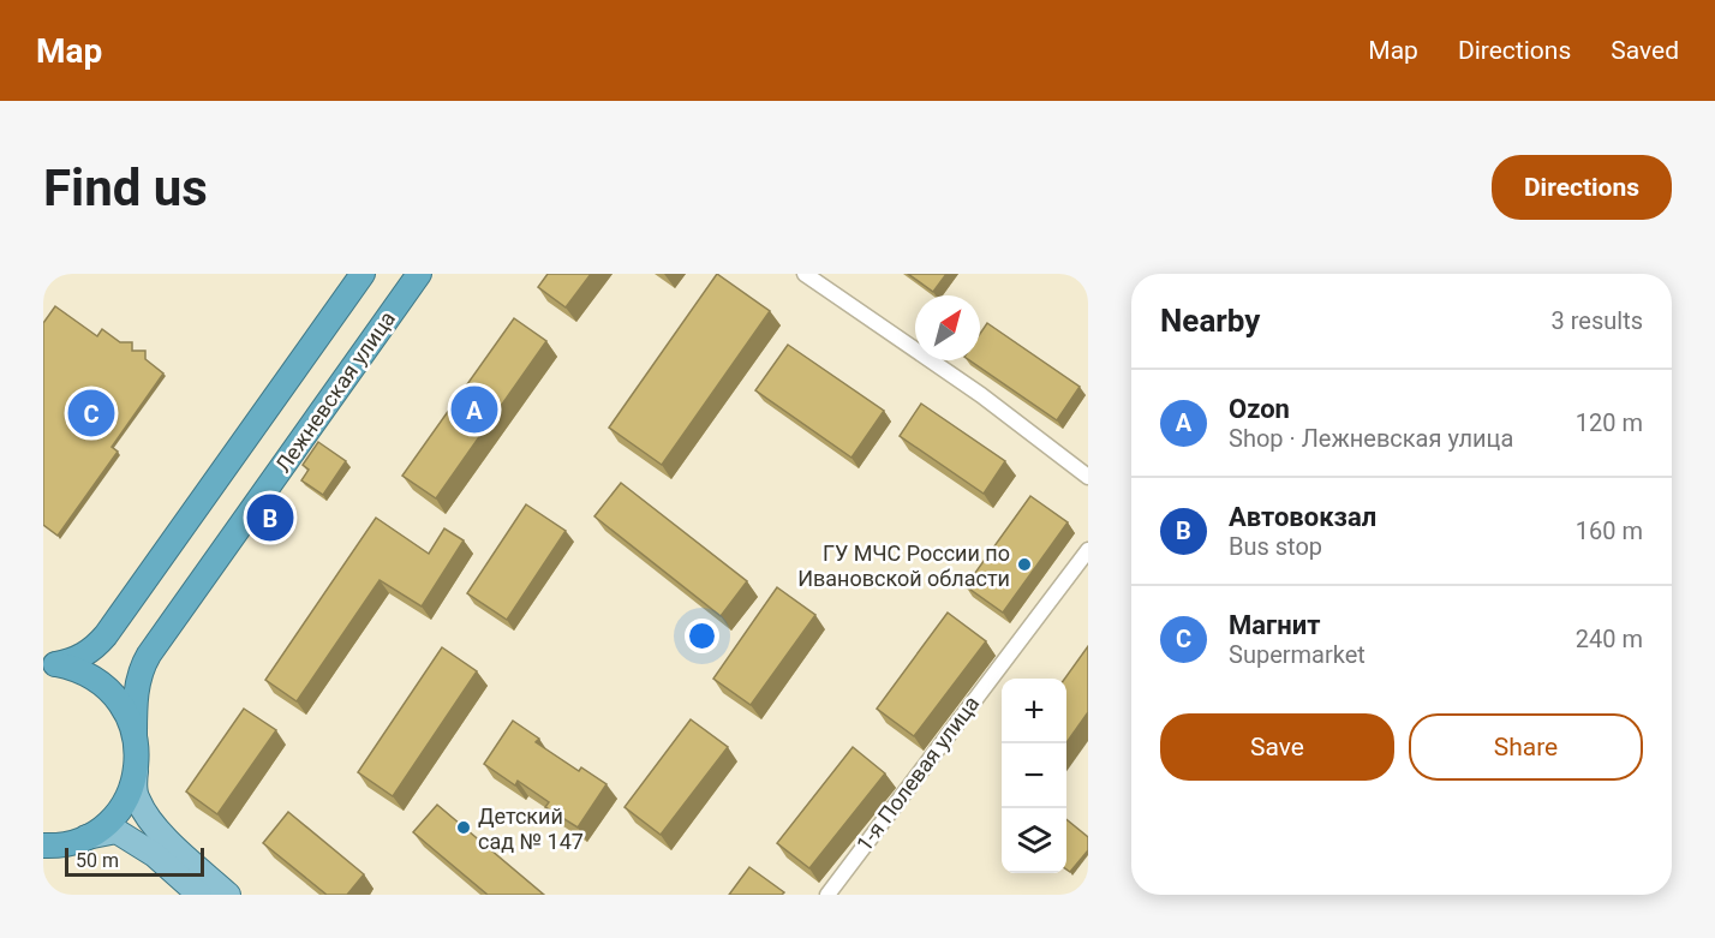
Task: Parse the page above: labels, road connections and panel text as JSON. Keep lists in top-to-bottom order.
{
  "streets": {
    "highway": ["Лежневская улица"],
    "street": ["1-я Полевая улица"]
  },
  "places": ["ГУ МЧС России по Ивановской области", "Детский сад № 147"],
  "scale_bar": "50 m",
  "north": "top right",
  "page": {
    "header": "Map",
    "nav": ["Map", "Directions", "Saved"],
    "buttons": [
      "Directions",
      ["Save", "Share"]
    ],
    "title": "Find us",
    "heading": ["Nearby", "3 results"],
    "list": [
      {
        "mark": "A",
        "name": "Ozon",
        "note": "Shop · Лежневская улица",
        "value": "120 m"
      },
      {
        "mark": "B",
        "name": "Автовокзал",
        "note": "Bus stop",
        "value": "160 m"
      },
      {
        "mark": "C",
        "name": "Магнит",
        "note": "Supermarket",
        "value": "240 m"
      }
    ],
    "pins": ["A", "C", "B"],
    "map_buttons": ["+", "−"],
    "scale": "50 m"
  }
}
